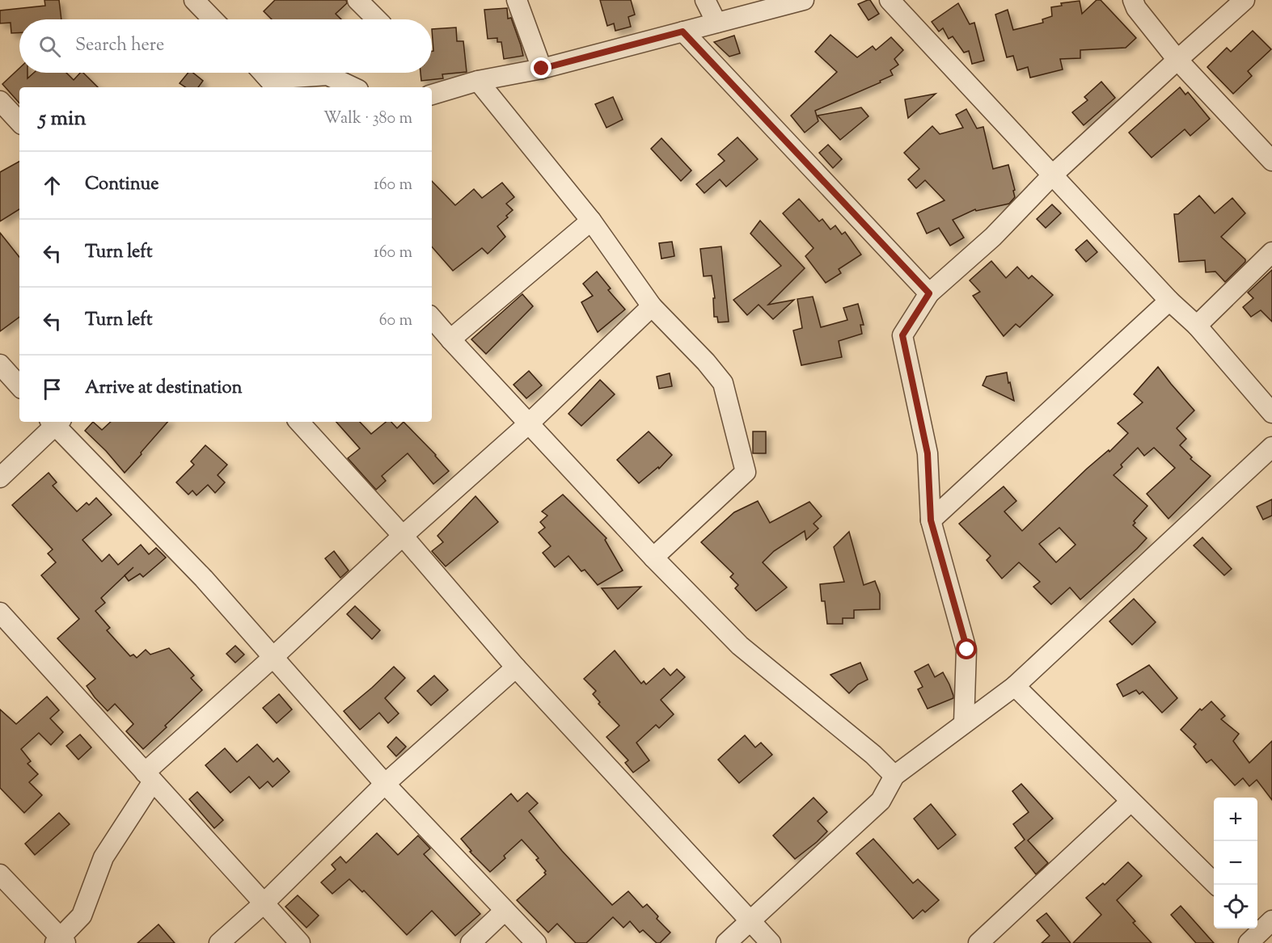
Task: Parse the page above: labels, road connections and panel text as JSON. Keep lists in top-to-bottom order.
{
  "page": {
    "search": "Search here",
    "heading": ["5 min", "Walk · 380 m"],
    "list": [
      ["Continue", "160 m"],
      ["Turn left", "160 m"],
      ["Turn left", "60 m"],
      "Arrive at destination"
    ],
    "map_buttons": ["+", "−"]
  }
}
